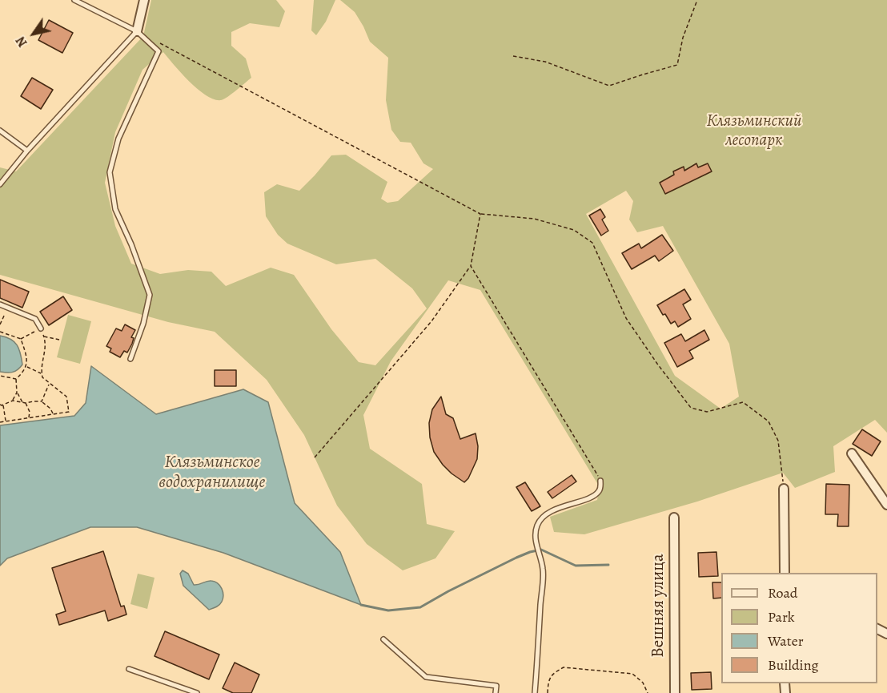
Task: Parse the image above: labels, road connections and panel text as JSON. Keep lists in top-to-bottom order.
{
  "streets": {
    "street": ["Вешняя улица"]
  },
  "water": ["Клязьминское водохранилище"],
  "parks": ["Клязьминский лесопарк"],
  "legend": [
    "Road",
    "Park",
    "Water",
    "Building"
  ],
  "north": "bottom left"
}
